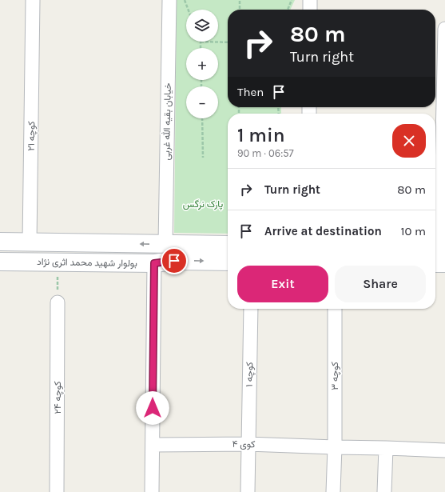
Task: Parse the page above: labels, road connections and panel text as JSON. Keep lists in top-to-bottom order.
{
  "streets": {
    "street": [
      "خیابان بقیه الله غربی",
      "کوچه ۲۱",
      "بولوار شهید محمد اثری نژاد",
      "کوچه ۱",
      "کوچه ۳",
      "کوچه ۲۴",
      "کوی ۴"
    ]
  },
  "crossings": [
    ["خیابان بقیه الله غربی", "بولوار شهید محمد اثری نژاد"],
    ["کوچه ۲۱", "بولوار شهید محمد اثری نژاد"],
    ["کوچه ۱", "کوی ۴"],
    ["کوچه ۳", "کوی ۴"]
  ],
  "parks": ["پارک نرگس"],
  "page": {
    "map_buttons": ["+", "−"],
    "turn": ["80 m", "Turn right"],
    "then": "Then",
    "heading": ["1 min", "90 m · 06:57"],
    "list": [
      {
        "name": "Turn right",
        "value": "80 m"
      },
      {
        "name": "Arrive at destination",
        "value": "10 m"
      }
    ],
    "buttons": ["Exit", "Share"]
  }
}
